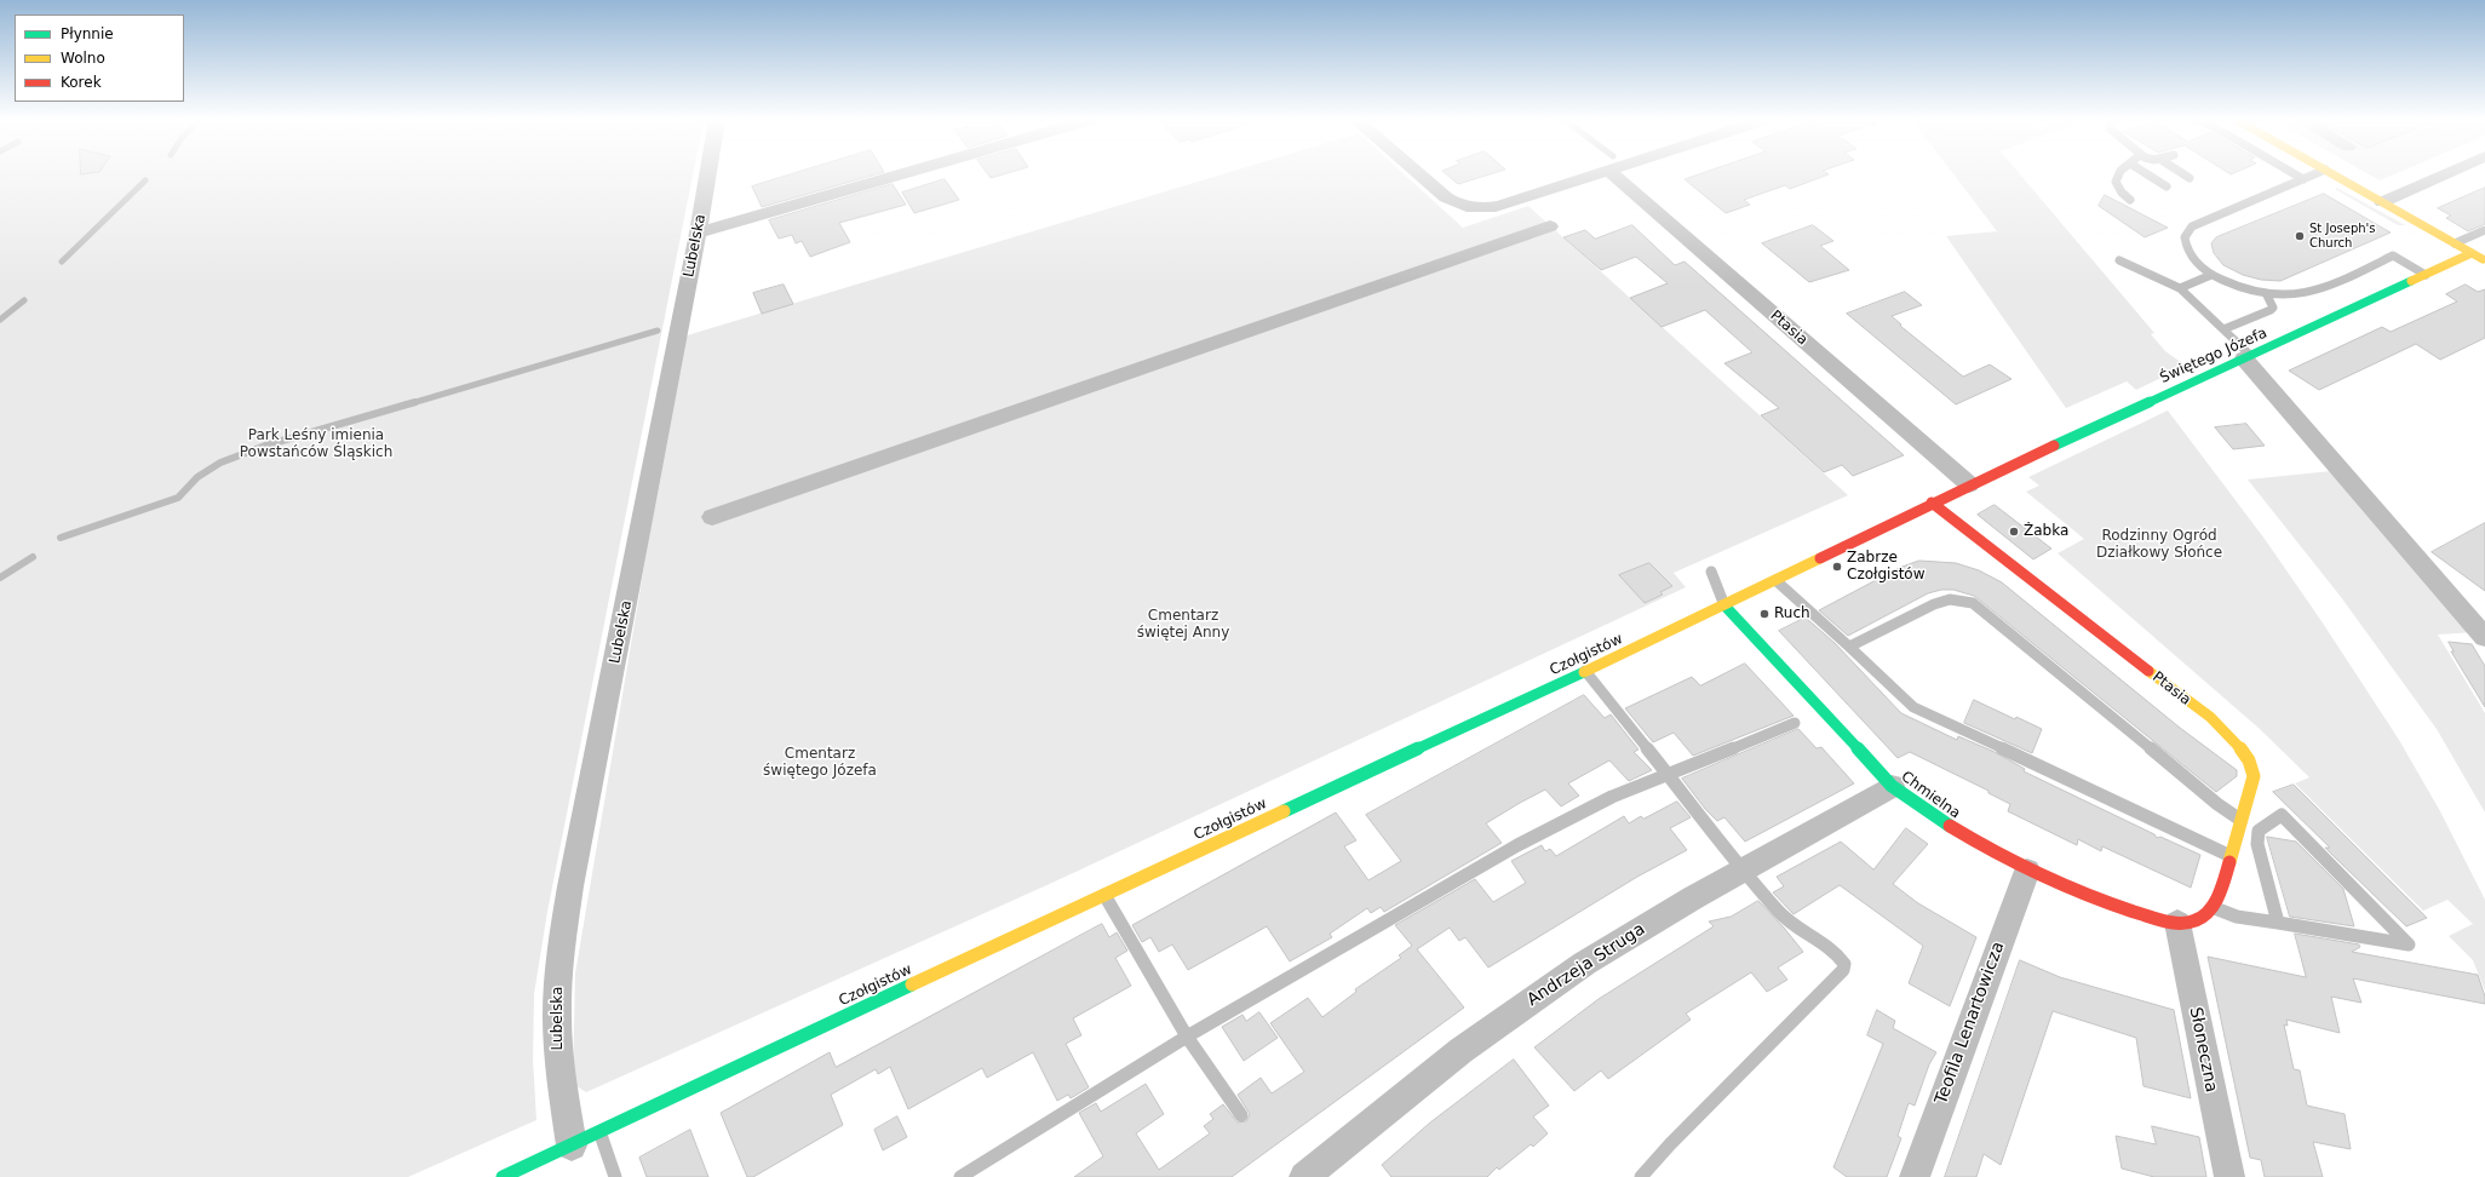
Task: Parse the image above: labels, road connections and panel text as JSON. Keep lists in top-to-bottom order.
{
  "streets": {
    "street": [
      "Lubelska",
      "Ptasia",
      "Świętego Józefa",
      "Czołgistów",
      "Chmielna",
      "Andrzeja Struga",
      "Teofila Lenartowicza",
      "Słoneczna"
    ]
  },
  "crossings": [
    ["Lubelska", "Czołgistów"],
    ["Ptasia", "Świętego Józefa"],
    ["Ptasia", "Czołgistów"],
    ["Świętego Józefa", "Czołgistów"],
    ["Czołgistów", "Chmielna"],
    ["Chmielna", "Andrzeja Struga"],
    ["Chmielna", "Teofila Lenartowicza"],
    ["Chmielna", "Słoneczna"]
  ],
  "parks": [
    "Park Leśny imienia Powstańców Śląskich",
    "Rodzinny Ogród Działkowy Słońce",
    "Cmentarz świętej Anny",
    "Cmentarz świętego Józefa"
  ],
  "places": [
    "St Joseph's Church",
    "Żabka",
    "Zabrze Czołgistów",
    "Ruch"
  ],
  "legend": ["Płynnie", "Wolno", "Korek"]
}
